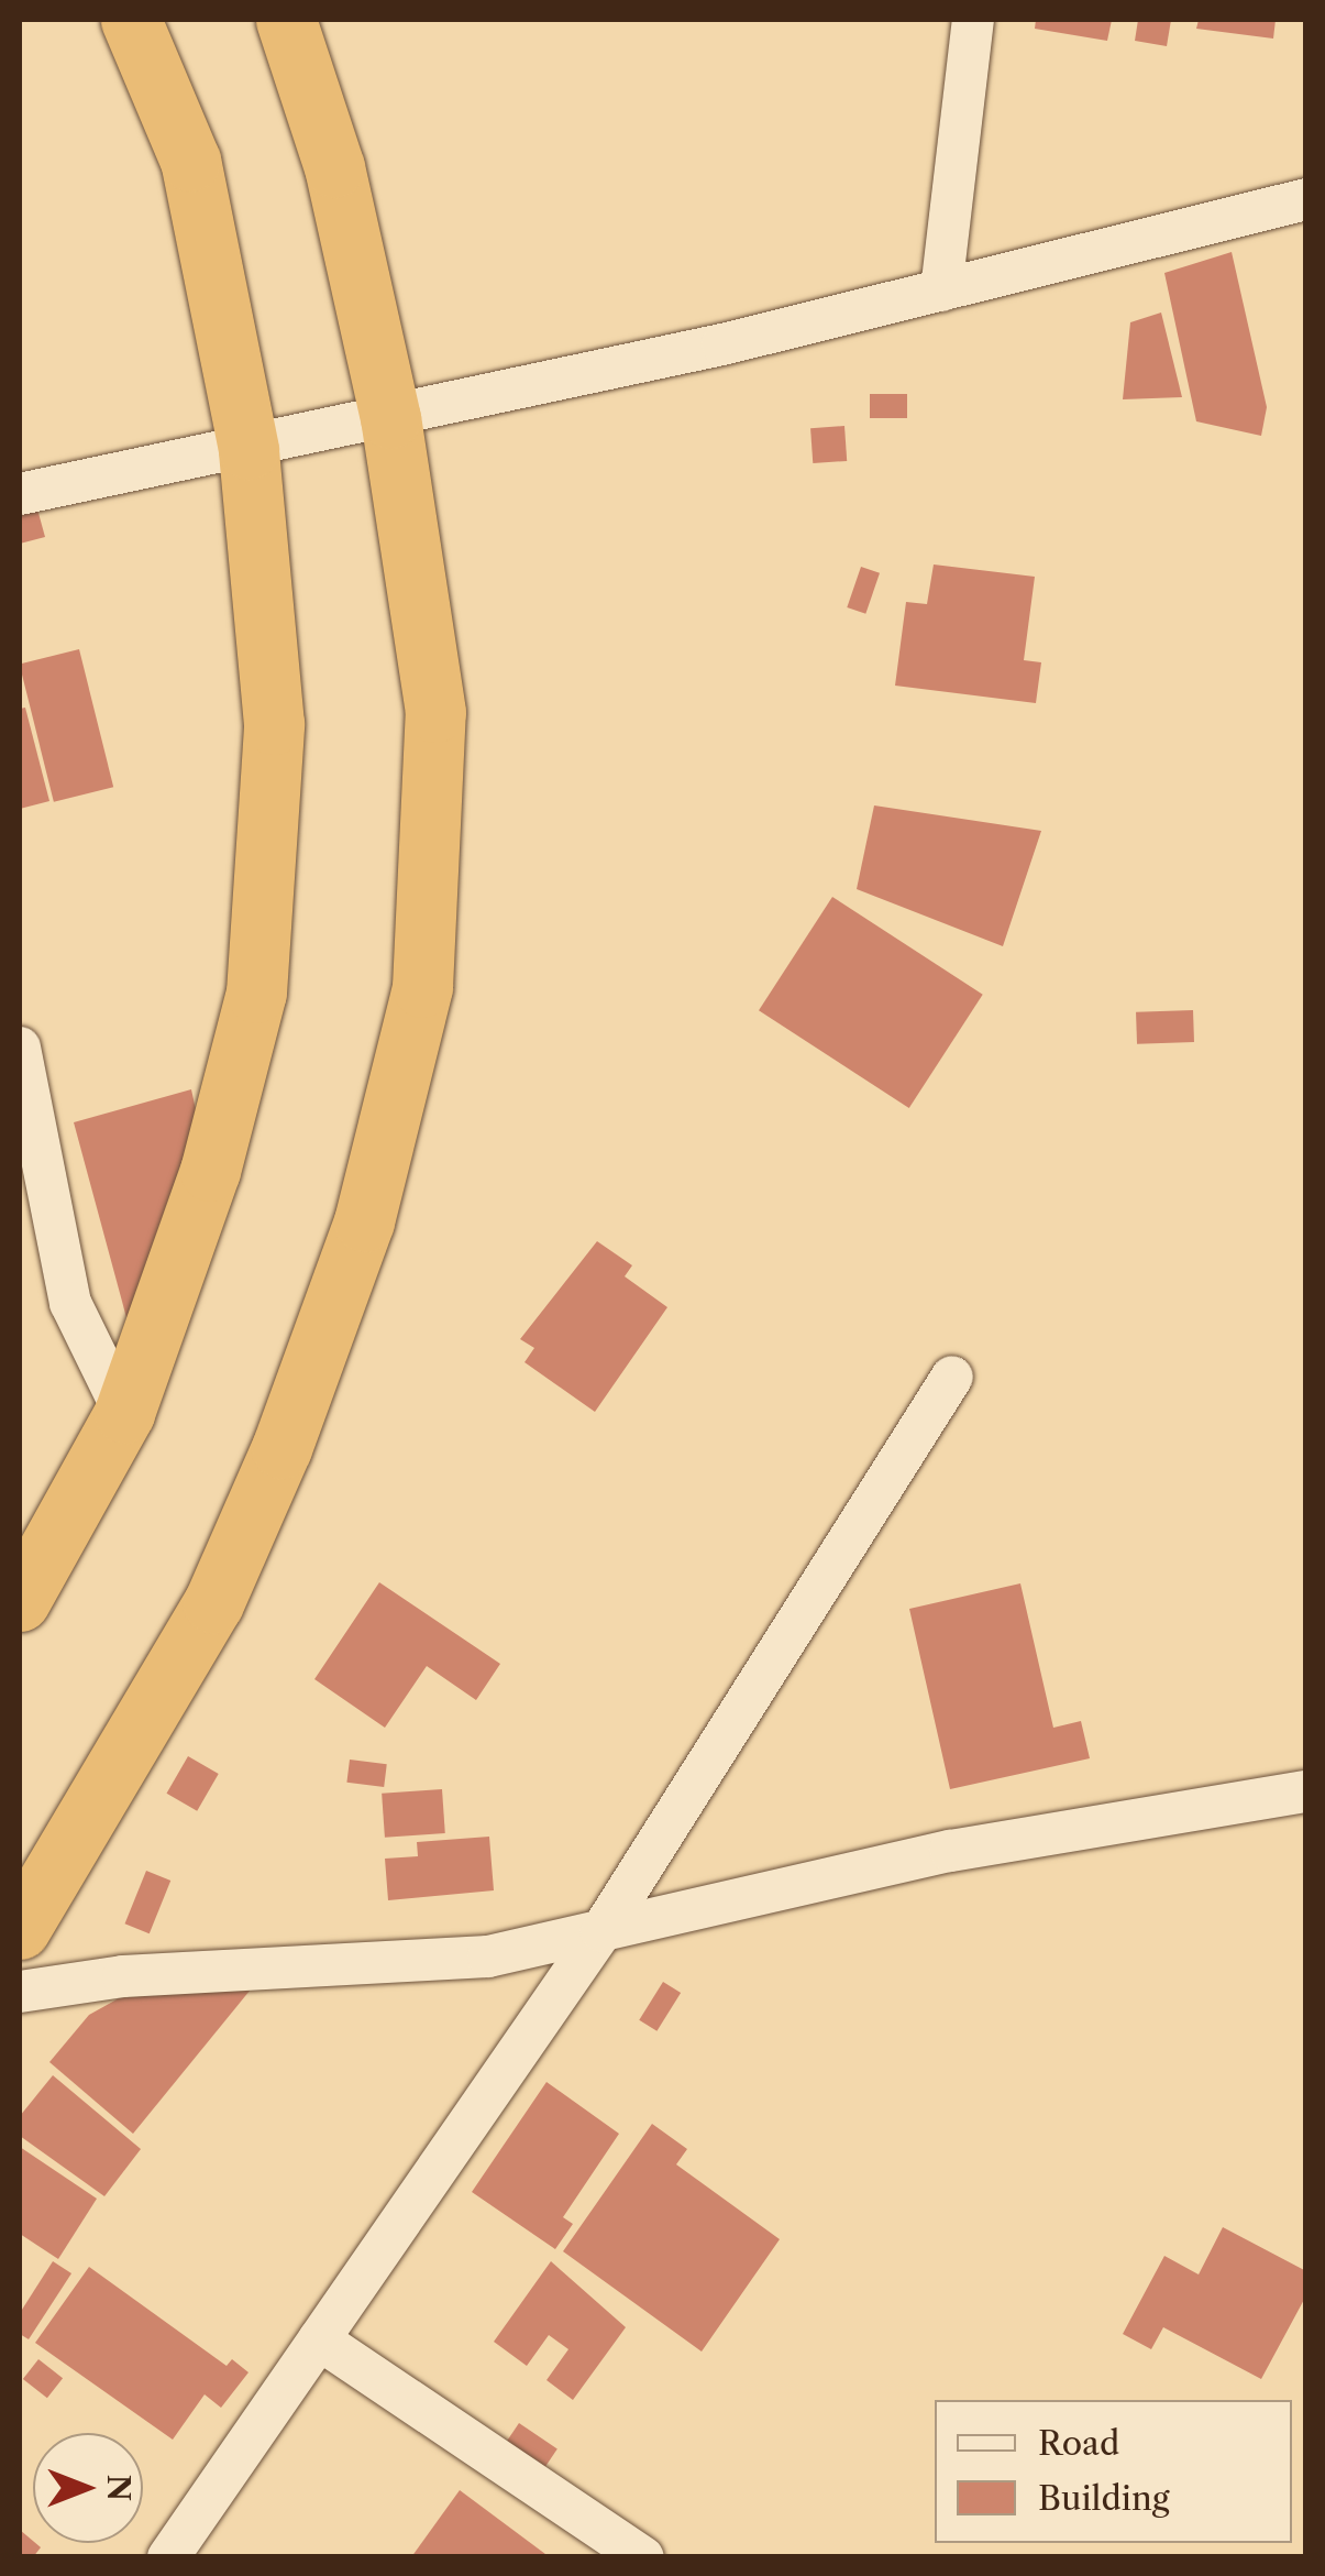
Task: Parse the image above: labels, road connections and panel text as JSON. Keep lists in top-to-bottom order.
{
  "legend": ["Road", "Building"],
  "north": "right"
}
